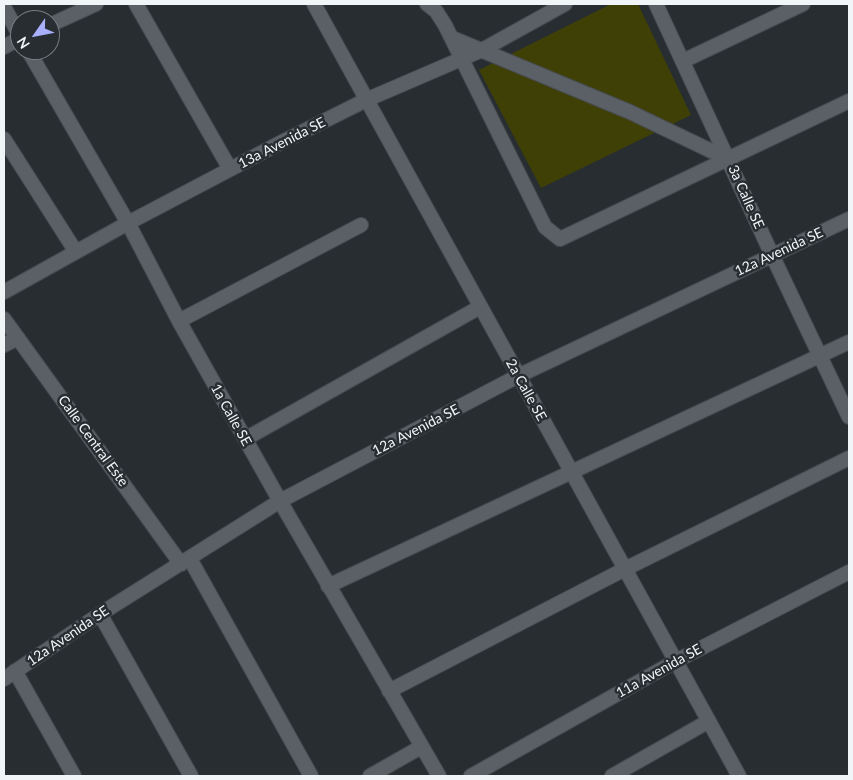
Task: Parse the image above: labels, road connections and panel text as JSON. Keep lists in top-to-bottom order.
{
  "streets": {
    "street": [
      "13a Avenida SE",
      "3a Calle SE",
      "12a Avenida SE",
      "2a Calle SE",
      "1a Calle SE",
      "Calle Central Este",
      "11a Avenida SE"
    ]
  },
  "crossings": [
    ["13a Avenida SE", "2a Calle SE"],
    ["13a Avenida SE", "1a Calle SE"],
    ["3a Calle SE", "12a Avenida SE"],
    ["12a Avenida SE", "2a Calle SE"],
    ["12a Avenida SE", "1a Calle SE"],
    ["12a Avenida SE", "Calle Central Este"],
    ["2a Calle SE", "11a Avenida SE"]
  ],
  "north": "bottom left"
}
